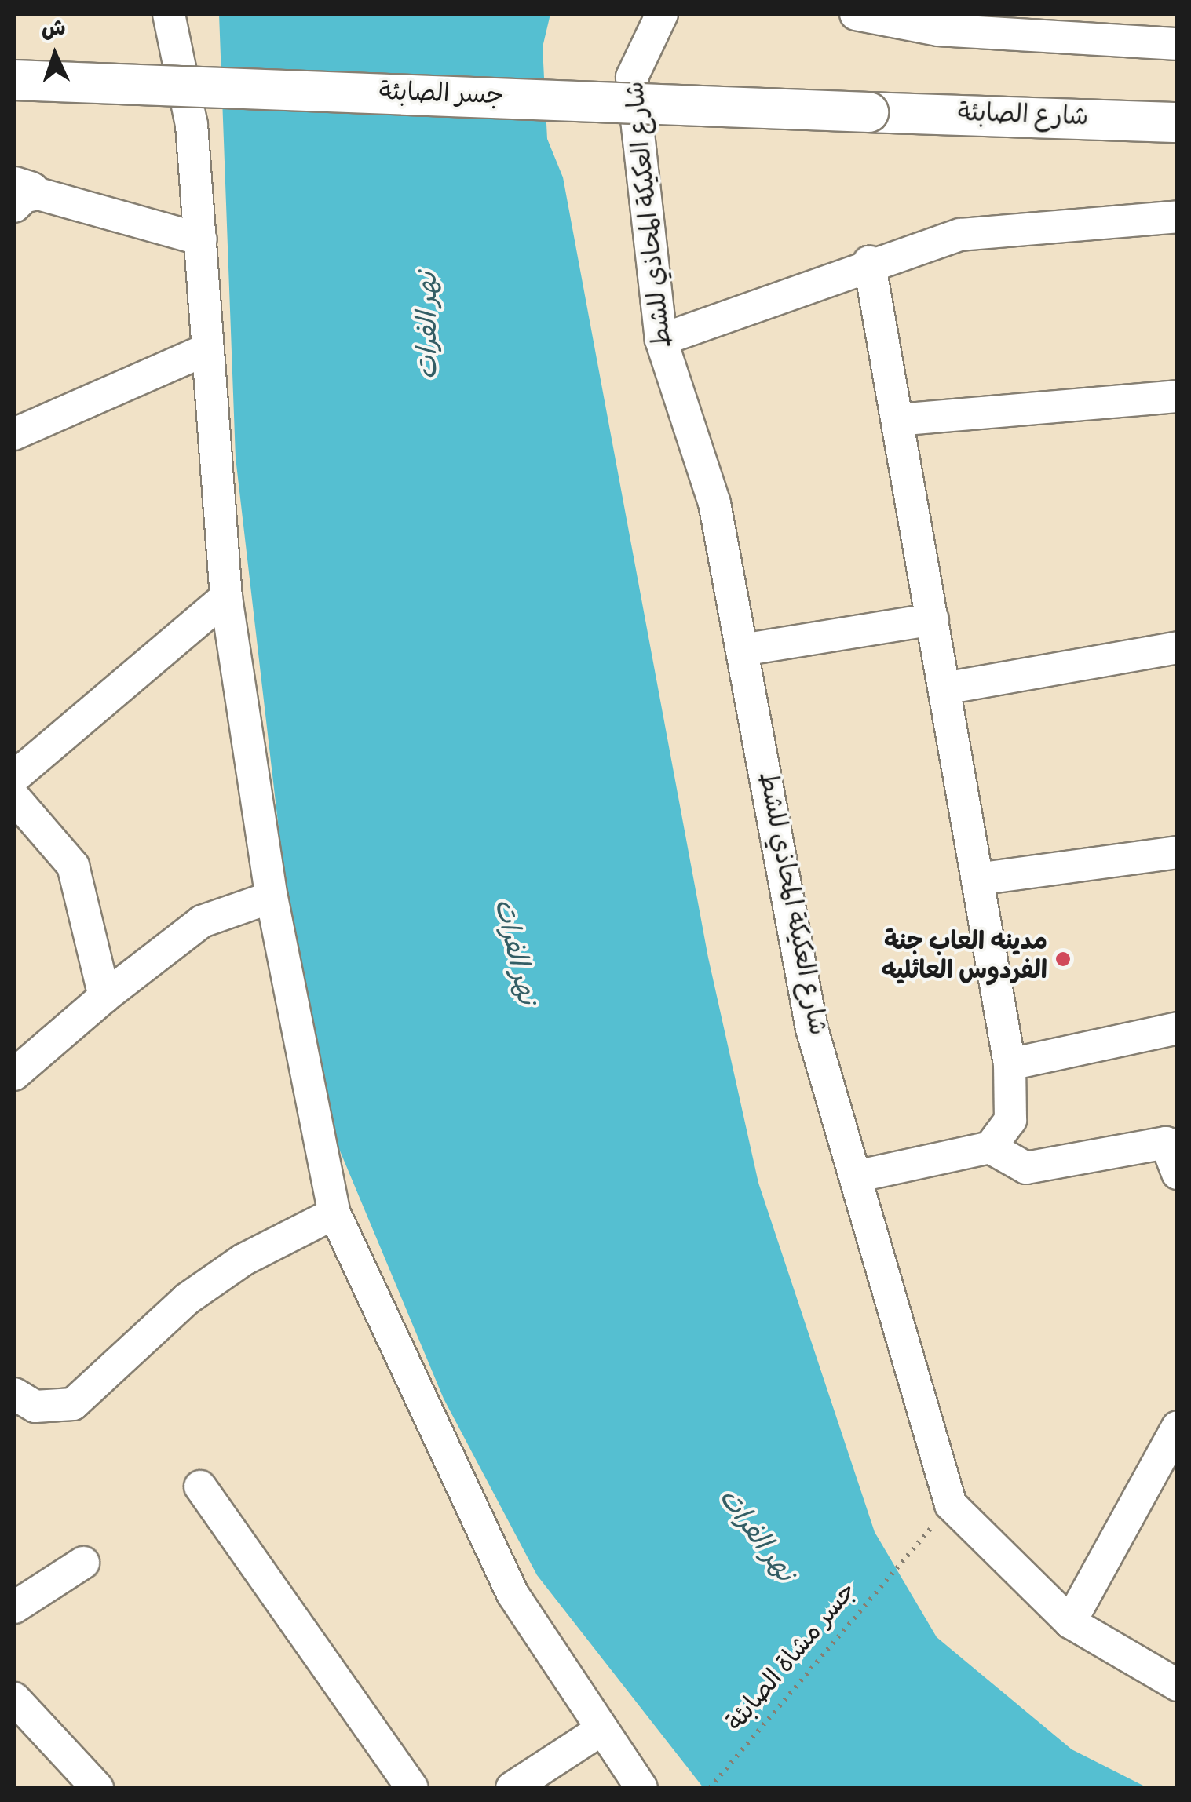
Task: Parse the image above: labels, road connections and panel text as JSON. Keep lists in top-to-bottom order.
{
  "streets": {
    "main road": ["جسر الصابئة", "شارع الصابئة"],
    "street": ["شارع العكيكة المحاذي للشط"],
    "path": ["جسر مشاة الصابئة"]
  },
  "crossings": [
    ["جسر الصابئة", "شارع الصابئة"]
  ],
  "water": ["نهر الفرات"],
  "places": ["مدينه العاب جنة الفردوس العائليه"],
  "north": "top"
}
